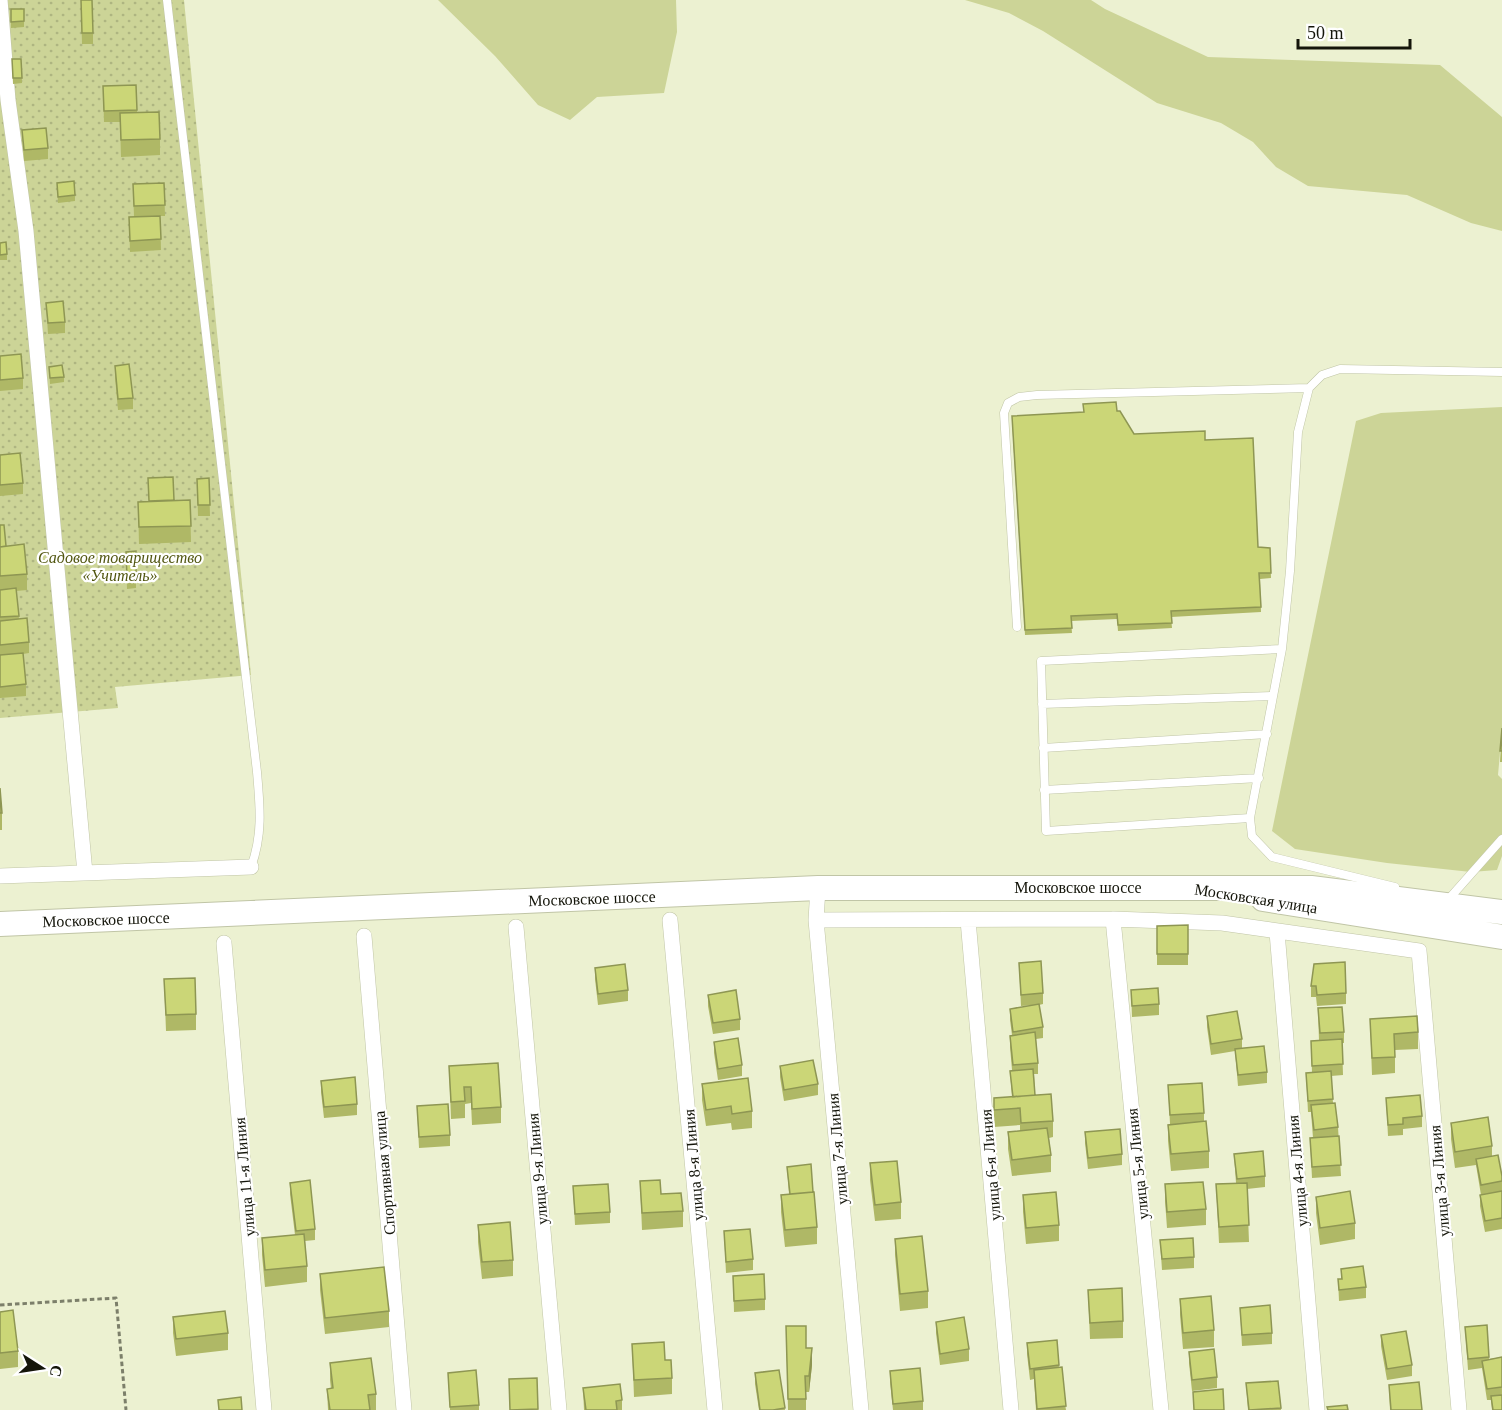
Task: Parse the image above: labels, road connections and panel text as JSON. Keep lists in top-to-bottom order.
{
  "streets": {
    "highway": ["Московское шоссе", "Московская улица"],
    "street": [
      "улица 7-я Линия",
      "улица 5-я Линия",
      "улица 8-я Линия",
      "улица 6-я Линия",
      "улица 9-я Линия",
      "улица 4-я Линия",
      "Спортивная улица",
      "улица 11-я Линия",
      "улица 3-я Линия"
    ]
  },
  "crossings": [
    ["Московское шоссе", "Московская улица"],
    ["Московское шоссе", "улица 7-я Линия"],
    ["улица 4-я Линия", "улица 3-я Линия"]
  ],
  "parks": ["Садовое товарищество «Учитель»"],
  "scale_bar": "50 m",
  "north": "right"
}
